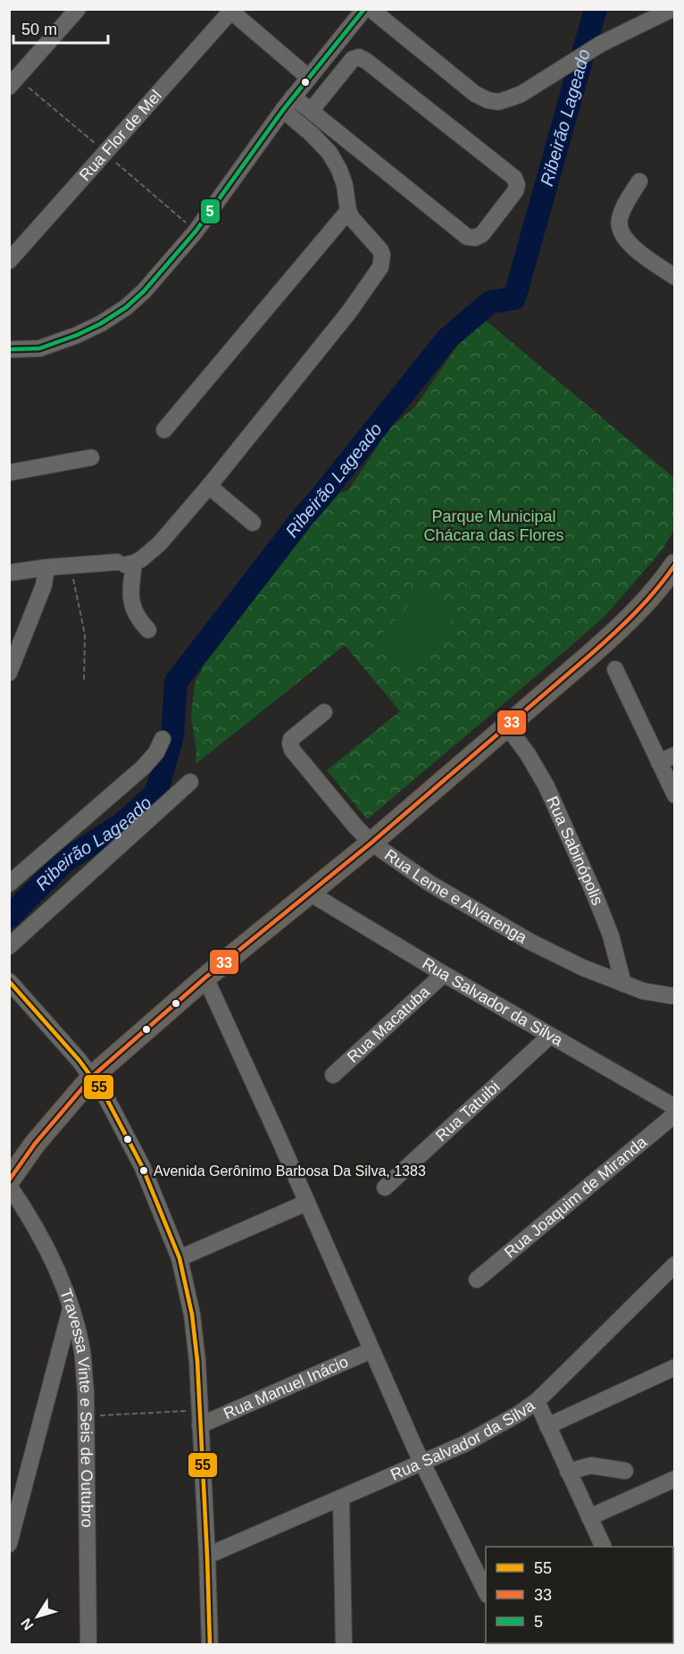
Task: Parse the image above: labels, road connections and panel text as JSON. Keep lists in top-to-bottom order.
{
  "streets": {
    "street": [
      "Rua Flor de Mel",
      "Rua Sabinópolis",
      "Rua Leme e Alvarenga",
      "Rua Salvador da Silva",
      "Rua Macatuba",
      "Rua Tatuibi",
      "Rua Joaquim de Miranda",
      "Rua Manuel Inácio",
      "Travessa Vinte e Seis de Outubro"
    ]
  },
  "crossings": [
    ["Rua Sabinópolis", "Rua Leme e Alvarenga"],
    ["Rua Salvador da Silva", "Rua Macatuba"],
    ["Rua Salvador da Silva", "Rua Tatuibi"]
  ],
  "water": ["Ribeirão Lageado"],
  "parks": ["Parque Municipal Chácara das Flores"],
  "places": ["Avenida Gerônimo Barbosa Da Silva, 1383"],
  "lines": ["transit line 5", "transit line 33", "transit line 55"],
  "legend": ["55", "33", "5"],
  "scale_bar": "50 m",
  "north": "bottom left"
}
